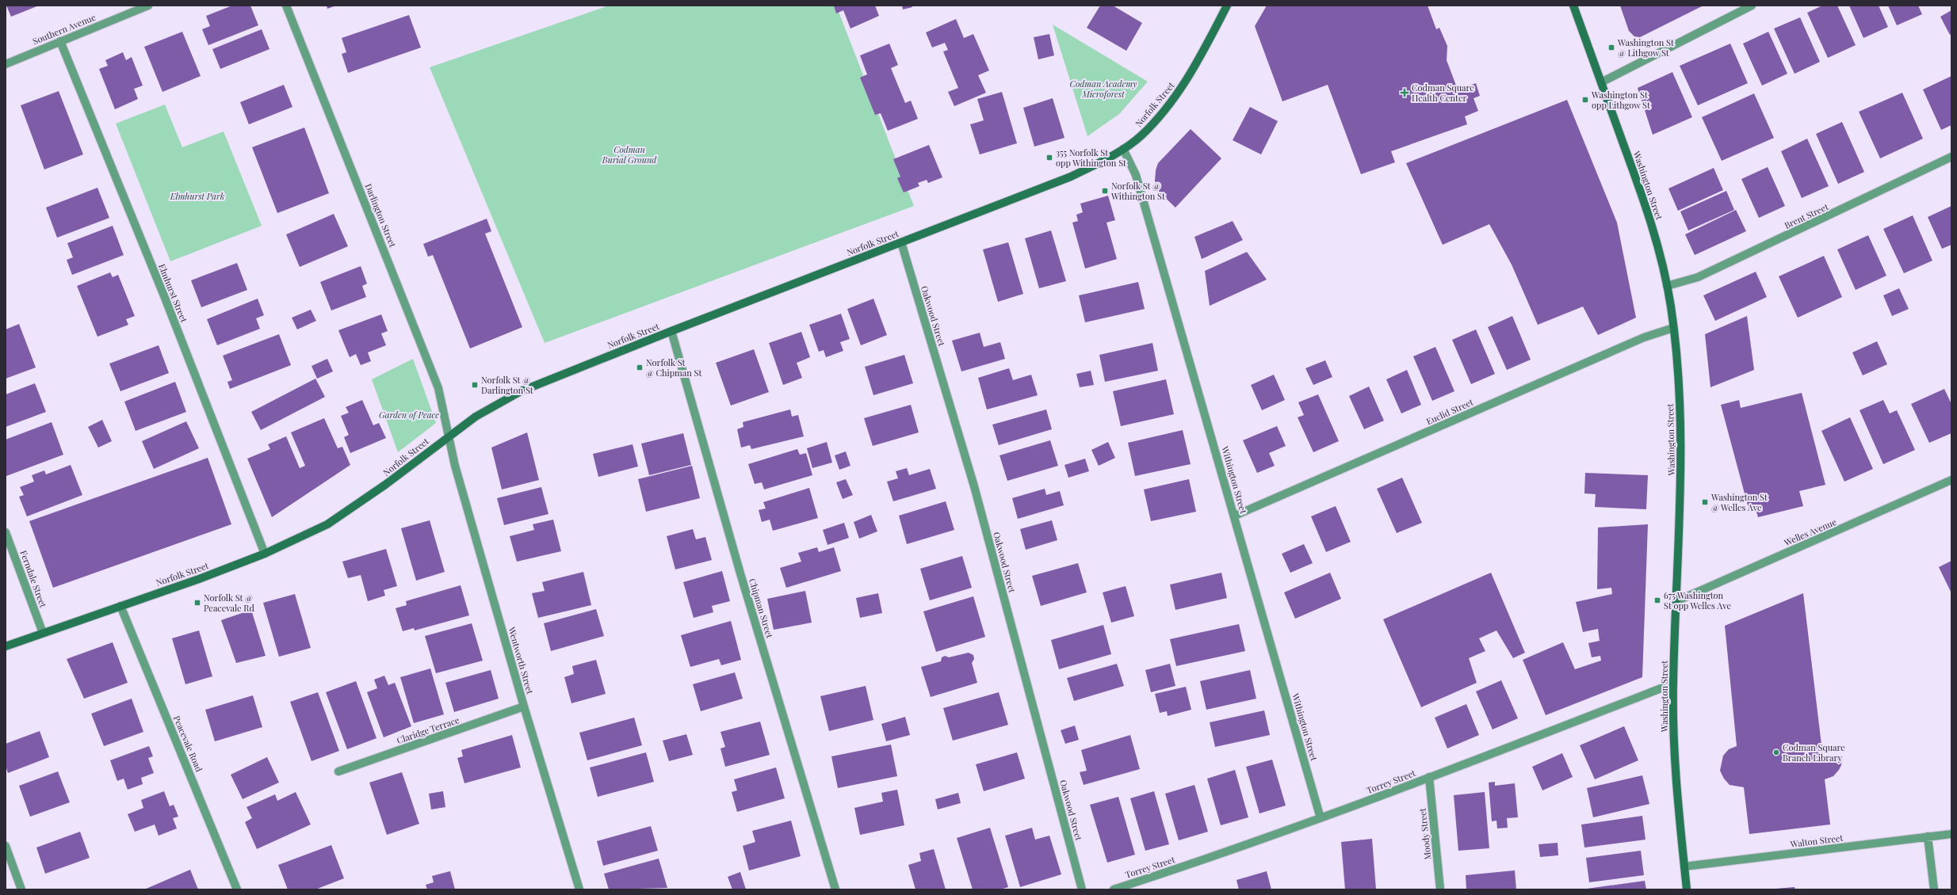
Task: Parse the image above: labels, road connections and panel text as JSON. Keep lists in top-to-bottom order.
{
  "streets": {
    "main road": ["Norfolk Street", "Washington Street"],
    "street": [
      "Southern Avenue",
      "Darlington Street",
      "Brent Street",
      "Elmhurst Street",
      "Oakwood Street",
      "Euclid Street",
      "Withington Street",
      "Welles Avenue",
      "Ferndale Street",
      "Chipman Street",
      "Wentworth Street",
      "Claridge Terrace",
      "Peacevale Road",
      "Torrey Street",
      "Moody Street",
      "Walton Street"
    ]
  },
  "crossings": [
    ["Southern Avenue", "Elmhurst Street"],
    ["Norfolk Street", "Darlington Street"],
    ["Norfolk Street", "Elmhurst Street"],
    ["Norfolk Street", "Oakwood Street"],
    ["Norfolk Street", "Withington Street"],
    ["Norfolk Street", "Ferndale Street"],
    ["Norfolk Street", "Chipman Street"],
    ["Norfolk Street", "Wentworth Street"],
    ["Norfolk Street", "Peacevale Road"],
    ["Washington Street", "Brent Street"],
    ["Washington Street", "Euclid Street"],
    ["Washington Street", "Welles Avenue"],
    ["Washington Street", "Torrey Street"],
    ["Washington Street", "Walton Street"],
    ["Darlington Street", "Wentworth Street"],
    ["Euclid Street", "Withington Street"],
    ["Withington Street", "Torrey Street"],
    ["Wentworth Street", "Claridge Terrace"],
    ["Torrey Street", "Moody Street"]
  ],
  "parks": [
    "Codman Academy Microforest",
    "Codman Burial Ground",
    "Elmhurst Park",
    "Garden of Peace"
  ],
  "places": {
    "transit": [
      "Washington St @ Lithgow St",
      "Washington St opp Lithgow St",
      "355 Norfolk St opp Withington St",
      "Norfolk St @ Withington St",
      "Norfolk St @ Chipman St",
      "Norfolk St @ Darlington St",
      "Washington St @ Welles Ave",
      "675 Washington St opp Welles Ave",
      "Norfolk St @ Peacevale Rd"
    ],
    "health": ["Codman Square Health Center"],
    "other": ["Codman Square Branch Library"]
  }
}
